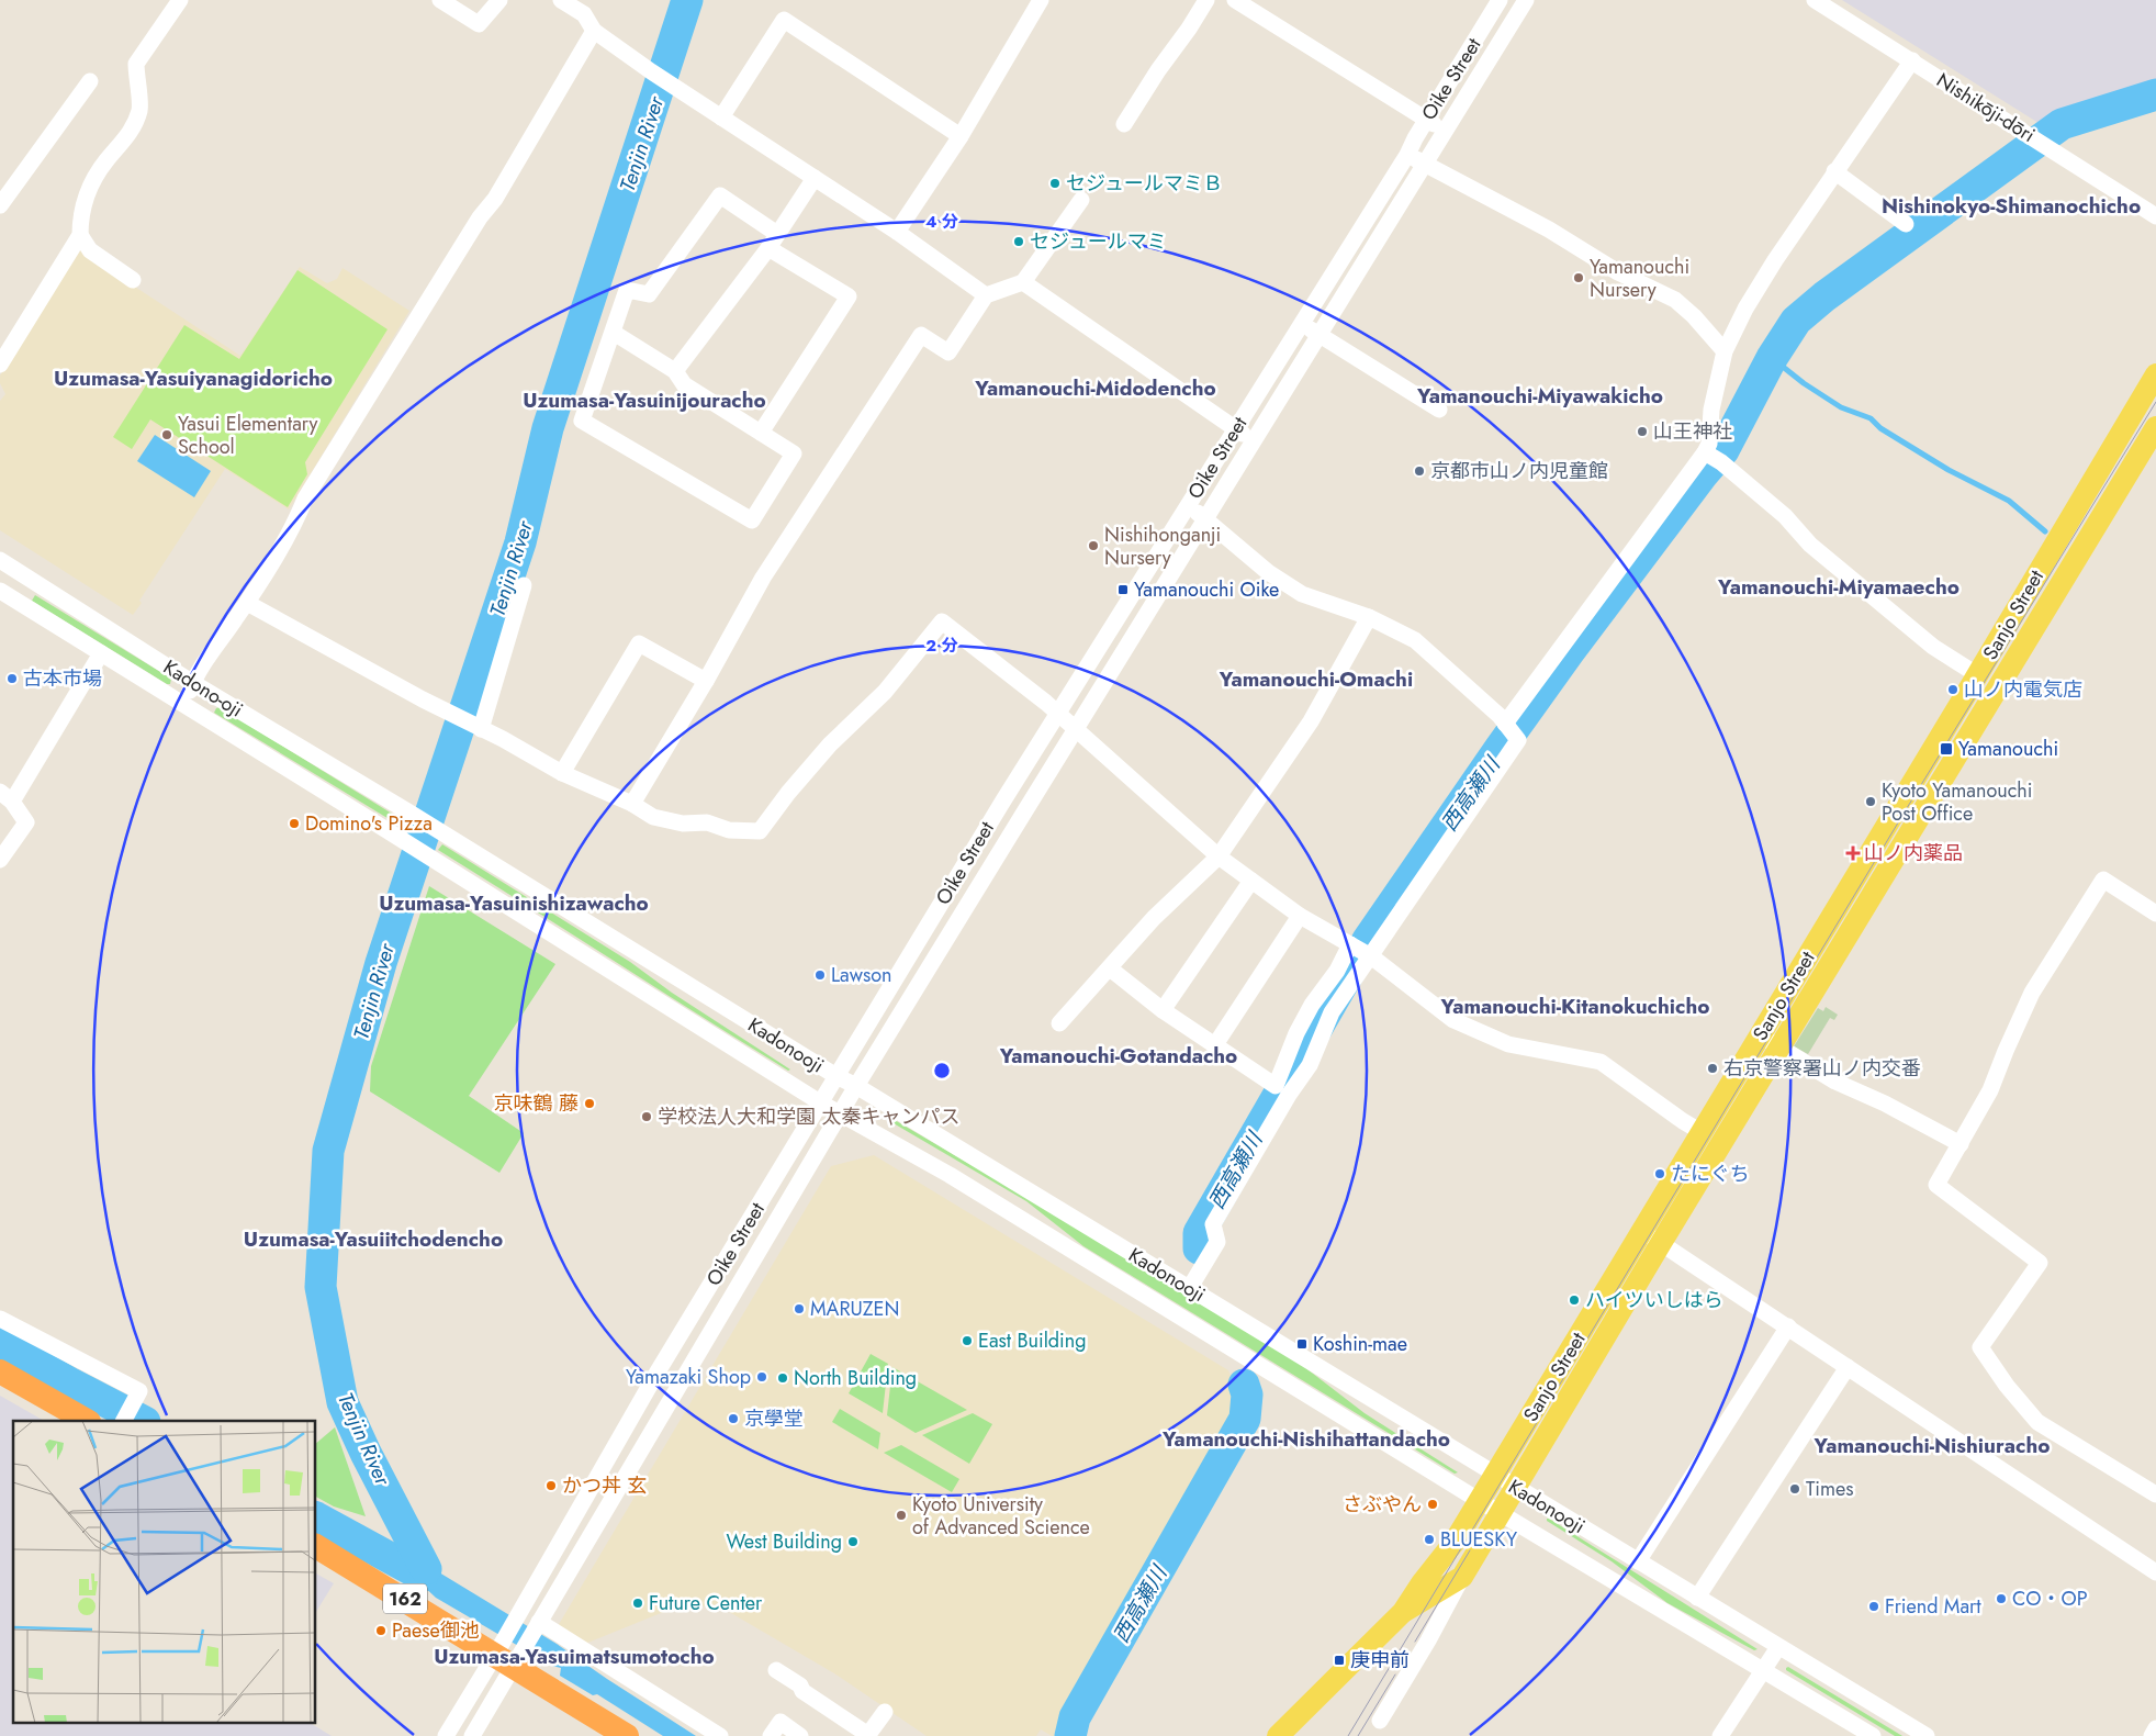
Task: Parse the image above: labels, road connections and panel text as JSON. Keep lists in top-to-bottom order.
{
  "streets": {
    "highway": ["162"],
    "main road": ["Sanjo Street"],
    "street": [
      "Oike Street",
      "Nishikōji-dōri",
      "Kadono-oji",
      "Kadonooji"
    ]
  },
  "crossings": [
    ["Oike Street", "Kadonooji"],
    ["Oike Street", "162"],
    ["Sanjo Street", "Kadonooji"],
    ["Kadono-oji", "Kadonooji"]
  ],
  "districts": [
    "Nishinokyo-Shimanochicho",
    "Uzumasa-Yasuiyanagidoricho",
    "Yamanouchi-Midodencho",
    "Yamanouchi-Miyawakicho",
    "Uzumasa-Yasuinijouracho",
    "Yamanouchi-Miyamaecho",
    "Yamanouchi-Omachi",
    "Uzumasa-Yasuinishizawacho",
    "Yamanouchi-Kitanokuchicho",
    "Yamanouchi-Gotandacho",
    "Uzumasa-Yasuiitchodencho",
    "Yamanouchi-Nishihattandacho",
    "Yamanouchi-Nishiuracho",
    "Uzumasa-Yasuimatsumotocho"
  ],
  "water": ["Tenjin River", "西高瀬川"],
  "places": {
    "other": [
      "セジュールマミＢ",
      "セジュールマミ",
      "Yamanouchi Nursery",
      "山王神社",
      "Yasui Elementary School",
      "京都市山ノ内児童館",
      "Nishihonganji Nursery",
      "古本市場",
      "山ノ内電気店",
      "Kyoto Yamanouchi Post Office",
      "Domino's Pizza",
      "Lawson",
      "右京警察署山ノ内交番",
      "京味鶴 藤",
      "学校法人大和学園 太秦キャンパス",
      "たにぐち",
      "ハイツいしはら",
      "MARUZEN",
      "East Building",
      "Yamazaki Shop",
      "North Building",
      "京學堂",
      "かつ丼 玄",
      "Times",
      "さぶやん",
      "Kyoto University of Advanced Science",
      "BLUESKY",
      "West Building",
      "CO・OP",
      "Future Center",
      "Friend Mart",
      "Paese御池"
    ],
    "transit": [
      "Yamanouchi Oike",
      "Yamanouchi",
      "Koshin-mae",
      "庚申前"
    ],
    "health": ["山ノ内薬品"]
  },
  "rings": ["4 分", "2 分"]
}
